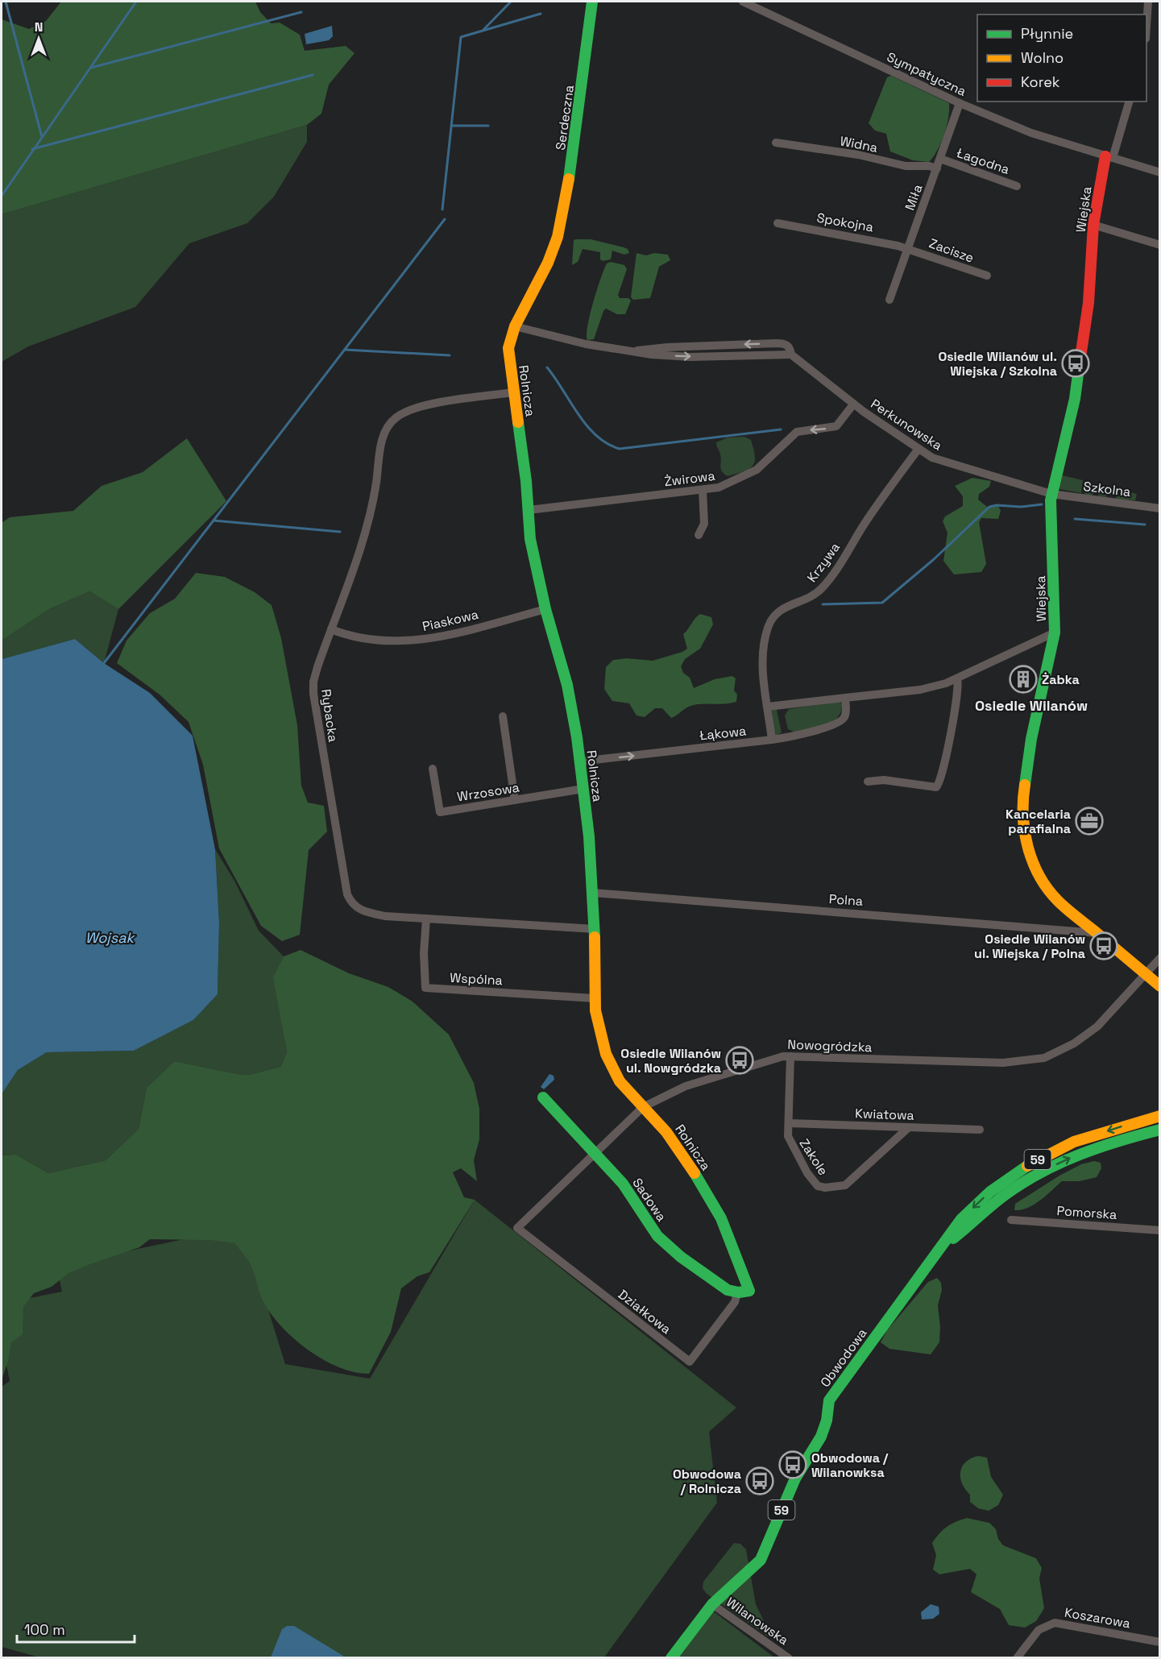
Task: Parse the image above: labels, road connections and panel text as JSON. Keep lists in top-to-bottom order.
{
  "streets": {
    "street": [
      "Sympatyczna",
      "Serdeczna",
      "Widna",
      "Łagodna",
      "Miła",
      "Wiejska",
      "Spokojna",
      "Zacisze",
      "Rolnicza",
      "Perkunowska",
      "Żwirowa",
      "Szkolna",
      "Krzywa",
      "Piaskowa",
      "Rybacka",
      "Łąkowa",
      "Wrzosowa",
      "Polna",
      "Wspólna",
      "Nowogródzka",
      "Kwiatowa",
      "Zakole",
      "59",
      "Sadowa",
      "Pomorska",
      "Działkowa",
      "Obwodowa",
      "Koszarowa",
      "Wilanowska"
    ]
  },
  "crossings": [
    ["Sympatyczna", "Miła"],
    ["Sympatyczna", "Wiejska"],
    ["Serdeczna", "Rolnicza"],
    ["Widna", "Miła"],
    ["Łagodna", "Miła"],
    ["Miła", "Spokojna"],
    ["Miła", "Zacisze"],
    ["Wiejska", "Perkunowska"],
    ["Wiejska", "Szkolna"],
    ["Wiejska", "Polna"],
    ["Wiejska", "Nowogródzka"],
    ["Spokojna", "Zacisze"],
    ["Rolnicza", "Perkunowska"],
    ["Rolnicza", "Żwirowa"],
    ["Rolnicza", "Piaskowa"],
    ["Rolnicza", "Rybacka"],
    ["Rolnicza", "Łąkowa"],
    ["Rolnicza", "Wrzosowa"],
    ["Rolnicza", "Polna"],
    ["Rolnicza", "Wspólna"],
    ["Rolnicza", "Nowogródzka"],
    ["Rolnicza", "Sadowa"],
    ["Rolnicza", "Działkowa"],
    ["Perkunowska", "Żwirowa"],
    ["Perkunowska", "Szkolna"],
    ["Perkunowska", "Krzywa"],
    ["Krzywa", "Łąkowa"],
    ["Piaskowa", "Rybacka"],
    ["Rybacka", "Wspólna"],
    ["Nowogródzka", "Zakole"],
    ["Nowogródzka", "Sadowa"],
    ["Nowogródzka", "Działkowa"],
    ["Kwiatowa", "Zakole"],
    ["Sadowa", "Działkowa"],
    ["Obwodowa", "Wilanowska"]
  ],
  "one_way": ["Żwirowa", "Łąkowa"],
  "districts": ["Osiedle Wilanów"],
  "water": ["Wojsak"],
  "places": {
    "bus stop": [
      "Osiedle Wilanów ul. Wiejska / Szkolna",
      "Osiedle Wilanów ul. Wiejska / Polna",
      "Osiedle Wilanów ul. Nowgródzka",
      "Obwodowa / Wilanowksa",
      "Obwodowa / Rolnicza"
    ],
    "building": ["Żabka"],
    "office": ["Kancelaria parafialna"]
  },
  "legend": ["Płynnie", "Wolno", "Korek"],
  "scale_bar": "100 m",
  "north": "top"
}
